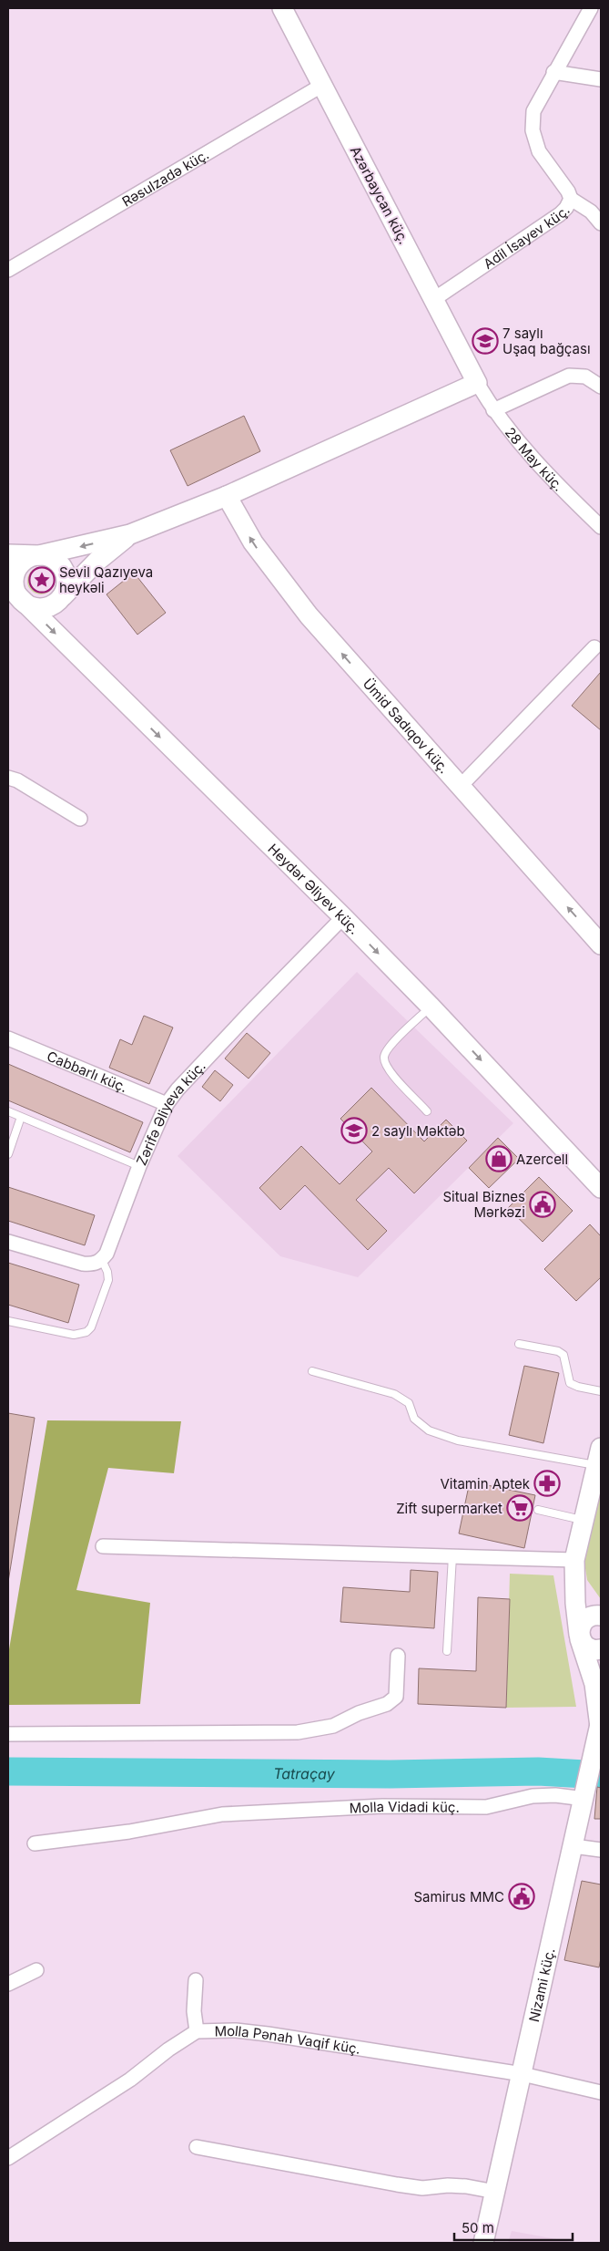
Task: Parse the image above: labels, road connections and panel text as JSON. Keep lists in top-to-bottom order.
{
  "streets": {
    "main road": [
      "Azərbaycan küç.",
      "Ümid Sadıqov küç.",
      "Heydər Əliyev küç.",
      "Nizami küç."
    ],
    "street": [
      "Rəsulzadə küç.",
      "Adil İsayev küç.",
      "28 May küç.",
      "Cabbarlı küç.",
      "Zərifə Əliyeva küç.",
      "Molla Vidadi küç.",
      "Molla Pənah Vaqif küç."
    ]
  },
  "crossings": [
    ["Rəsulzadə küç.", "Azərbaycan küç."],
    ["Azərbaycan küç.", "Adil İsayev küç."],
    ["Azərbaycan küç.", "28 May küç."],
    ["Heydər Əliyev küç.", "Zərifə Əliyeva küç."],
    ["Cabbarlı küç.", "Zərifə Əliyeva küç."],
    ["Molla Vidadi küç.", "Nizami küç."],
    ["Nizami küç.", "Molla Pənah Vaqif küç."]
  ],
  "one_way": ["Ümid Sadıqov küç.", "Heydər Əliyev küç."],
  "water": ["Tatraçay"],
  "places": {
    "school or university": ["7 saylı Uşaq bağçası", "2 saylı Məktəb"],
    "place": ["Sevil Qazıyeva heykəli"],
    "shop": ["Azercell"],
    "public building": ["Situal Biznes Mərkəzi", "Samirus MMC"],
    "pharmacy": ["Vitamin Aptek"],
    "supermarket": ["Zift supermarket"]
  },
  "scale_bar": "50 m"
}
